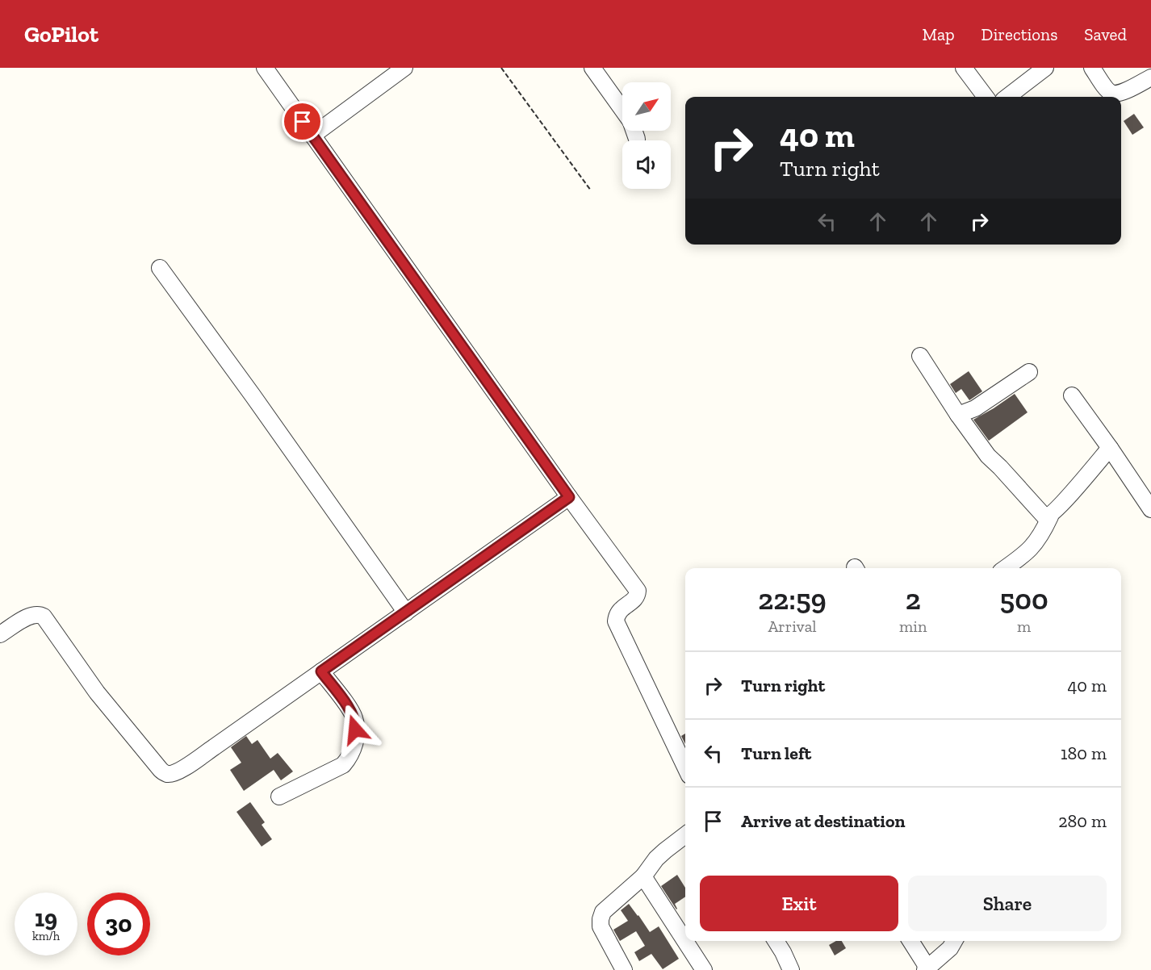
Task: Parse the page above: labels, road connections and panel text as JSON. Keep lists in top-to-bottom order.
{
  "north": "top right",
  "page": {
    "header": "GoPilot",
    "nav": ["Map", "Directions", "Saved"],
    "turn": ["40 m", "Turn right"],
    "eta": [
      "22:59",
      "Arrival",
      "2",
      "min",
      "500",
      "m"
    ],
    "list": [
      {
        "name": "Turn right",
        "value": "40 m"
      },
      {
        "name": "Turn left",
        "value": "180 m"
      },
      {
        "name": "Arrive at destination",
        "value": "280 m"
      }
    ],
    "buttons": ["Exit", "Share"],
    "speed": "19 km/h",
    "limit": "30"
  }
}
